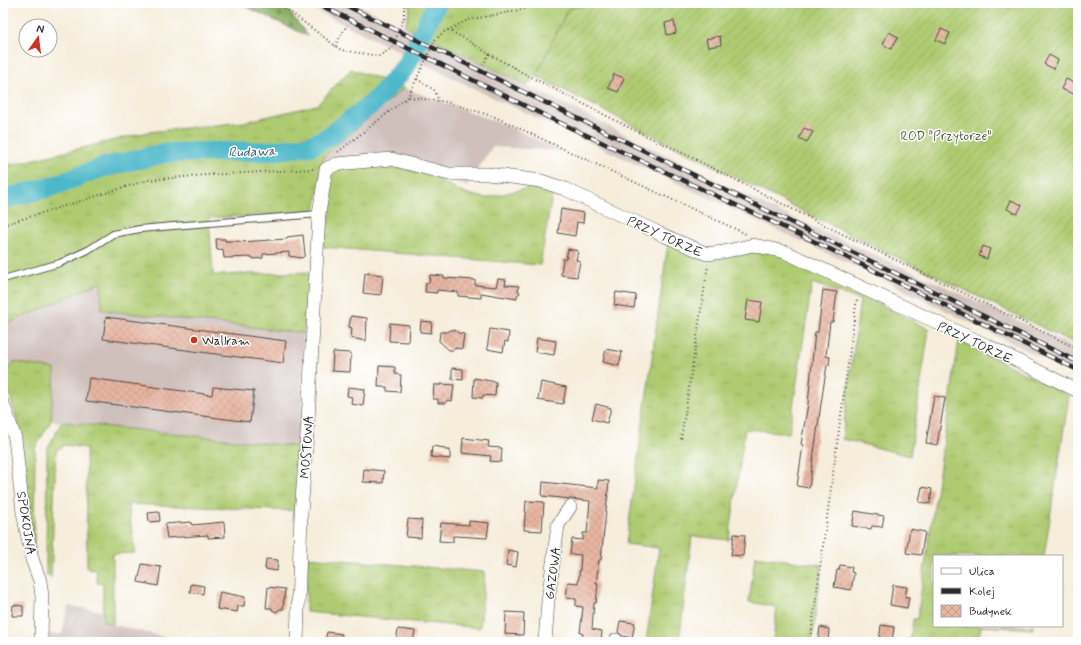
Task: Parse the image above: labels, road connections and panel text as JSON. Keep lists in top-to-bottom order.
{
  "streets": {
    "street": [
      "PRZY TORZE",
      "MOSTOWA",
      "SPOKOJNA",
      "GAZOWA"
    ]
  },
  "crossings": [
    ["PRZY TORZE", "MOSTOWA"]
  ],
  "water": ["Rudawa"],
  "parks": ["ROD \"Przytorze\""],
  "places": ["Wallram"],
  "legend": ["Ulica", "Kolej", "Budynek"],
  "north": "top"
}
